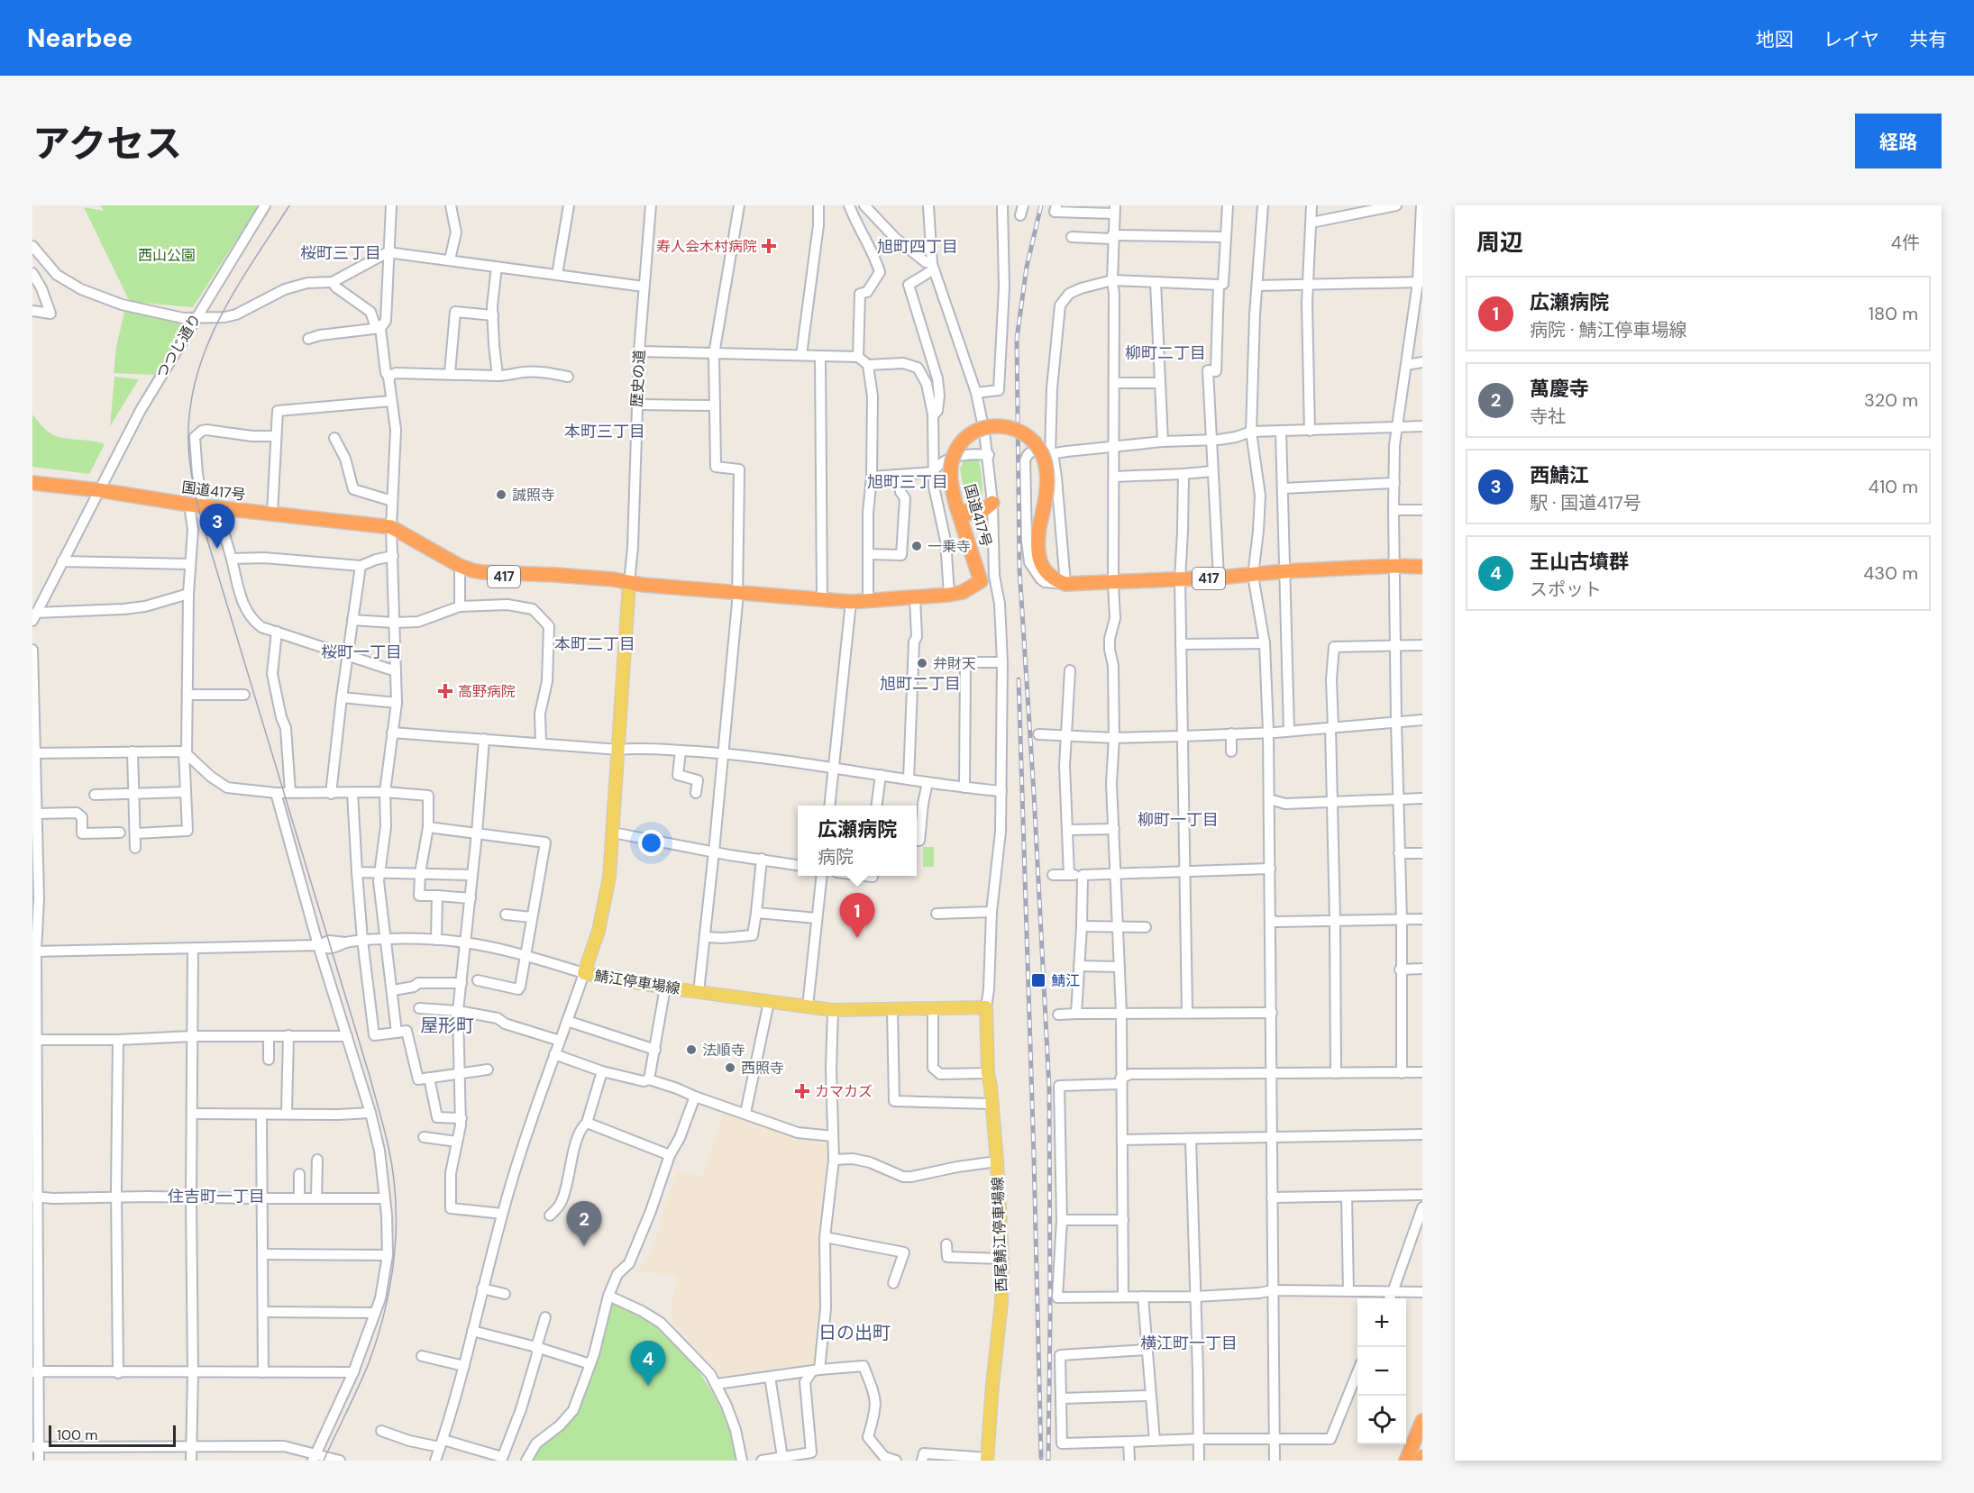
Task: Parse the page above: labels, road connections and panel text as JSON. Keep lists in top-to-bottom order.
{
  "streets": {
    "highway": ["国道417号", "417"],
    "main road": ["鯖江停車場線", "西尾鯖江停車場線"],
    "street": ["つつじ通り", "歴史の道"]
  },
  "crossings": [
    ["つつじ通り", "国道417号"],
    ["歴史の道", "国道417号"],
    ["歴史の道", "鯖江停車場線"],
    ["国道417号", "417"],
    ["国道417号", "鯖江停車場線"],
    ["鯖江停車場線", "西尾鯖江停車場線"]
  ],
  "districts": [
    "旭町四丁目",
    "桜町三丁目",
    "柳町二丁目",
    "本町三丁目",
    "旭町三丁目",
    "本町二丁目",
    "桜町一丁目",
    "旭町二丁目",
    "柳町一丁目",
    "屋形町",
    "住吉町一丁目",
    "日の出町",
    "横江町一丁目"
  ],
  "parks": ["西山公園"],
  "places": {
    "health": ["寿人会木村病院", "高野病院", "カマカズ"],
    "other": [
      "誠照寺",
      "一乗寺",
      "弁財天",
      "法順寺",
      "西照寺"
    ],
    "transit": ["鯖江"]
  },
  "scale_bar": "100 m",
  "page": {
    "header": "Nearbee",
    "nav": ["地図", "レイヤ", "共有"],
    "title": "アクセス",
    "buttons": "経路",
    "heading": ["周辺", "4件"],
    "list": [
      {
        "mark": "1",
        "name": "広瀬病院",
        "note": "病院 · 鯖江停車場線",
        "value": "180 m"
      },
      {
        "mark": "2",
        "name": "萬慶寺",
        "note": "寺社",
        "value": "320 m"
      },
      {
        "mark": "3",
        "name": "西鯖江",
        "note": "駅 · 国道417号",
        "value": "410 m"
      },
      {
        "mark": "4",
        "name": "王山古墳群",
        "note": "スポット",
        "value": "430 m"
      }
    ],
    "pins": [
      "3",
      "1",
      "2",
      "4"
    ],
    "popup": ["広瀬病院", "病院"],
    "map_buttons": ["+", "−"],
    "scale": "100 m"
  }
}
